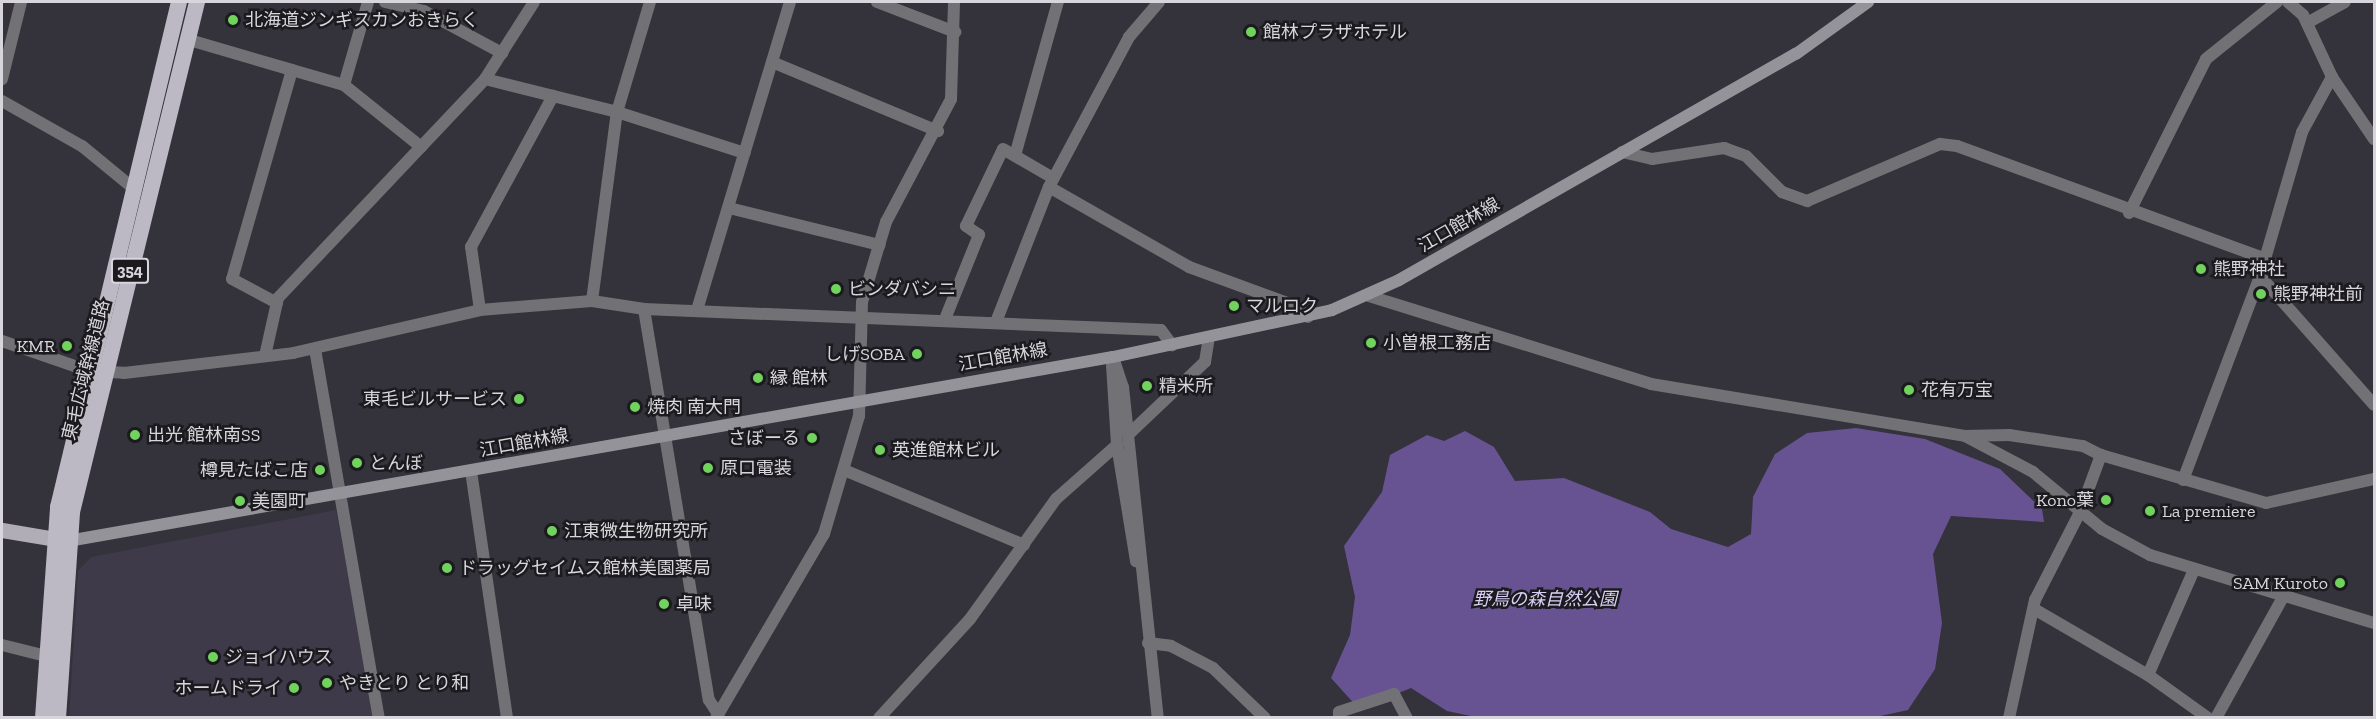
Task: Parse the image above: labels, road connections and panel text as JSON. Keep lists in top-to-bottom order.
{
  "streets": {
    "highway": ["354", "東毛広域幹線道路"],
    "main road": ["江口館林線"]
  },
  "crossings": [
    ["江口館林線", "東毛広域幹線道路"]
  ],
  "parks": ["野鳥の森自然公園"],
  "places": [
    "北海道ジンギスカンおきらく",
    "館林プラザホテル",
    "熊野神社",
    "ビンダバシニ",
    "熊野神社前",
    "マルロク",
    "小曽根工務店",
    "KMR",
    "しげSOBA",
    "縁 館林",
    "精米所",
    "花有万宝",
    "東毛ビルサービス",
    "焼肉 南大門",
    "出光 館林南SS",
    "さぼーる",
    "英進館林ビル",
    "とんぼ",
    "原口電装",
    "樽見たばこ店",
    "Kono葉",
    "美園町",
    "La premiere",
    "江東微生物研究所",
    "ドラッグセイムス館林美園薬局",
    "SAM Kuroto",
    "卓味",
    "ジョイハウス",
    "やきとり とり和",
    "ホームドライ"
  ]
}
